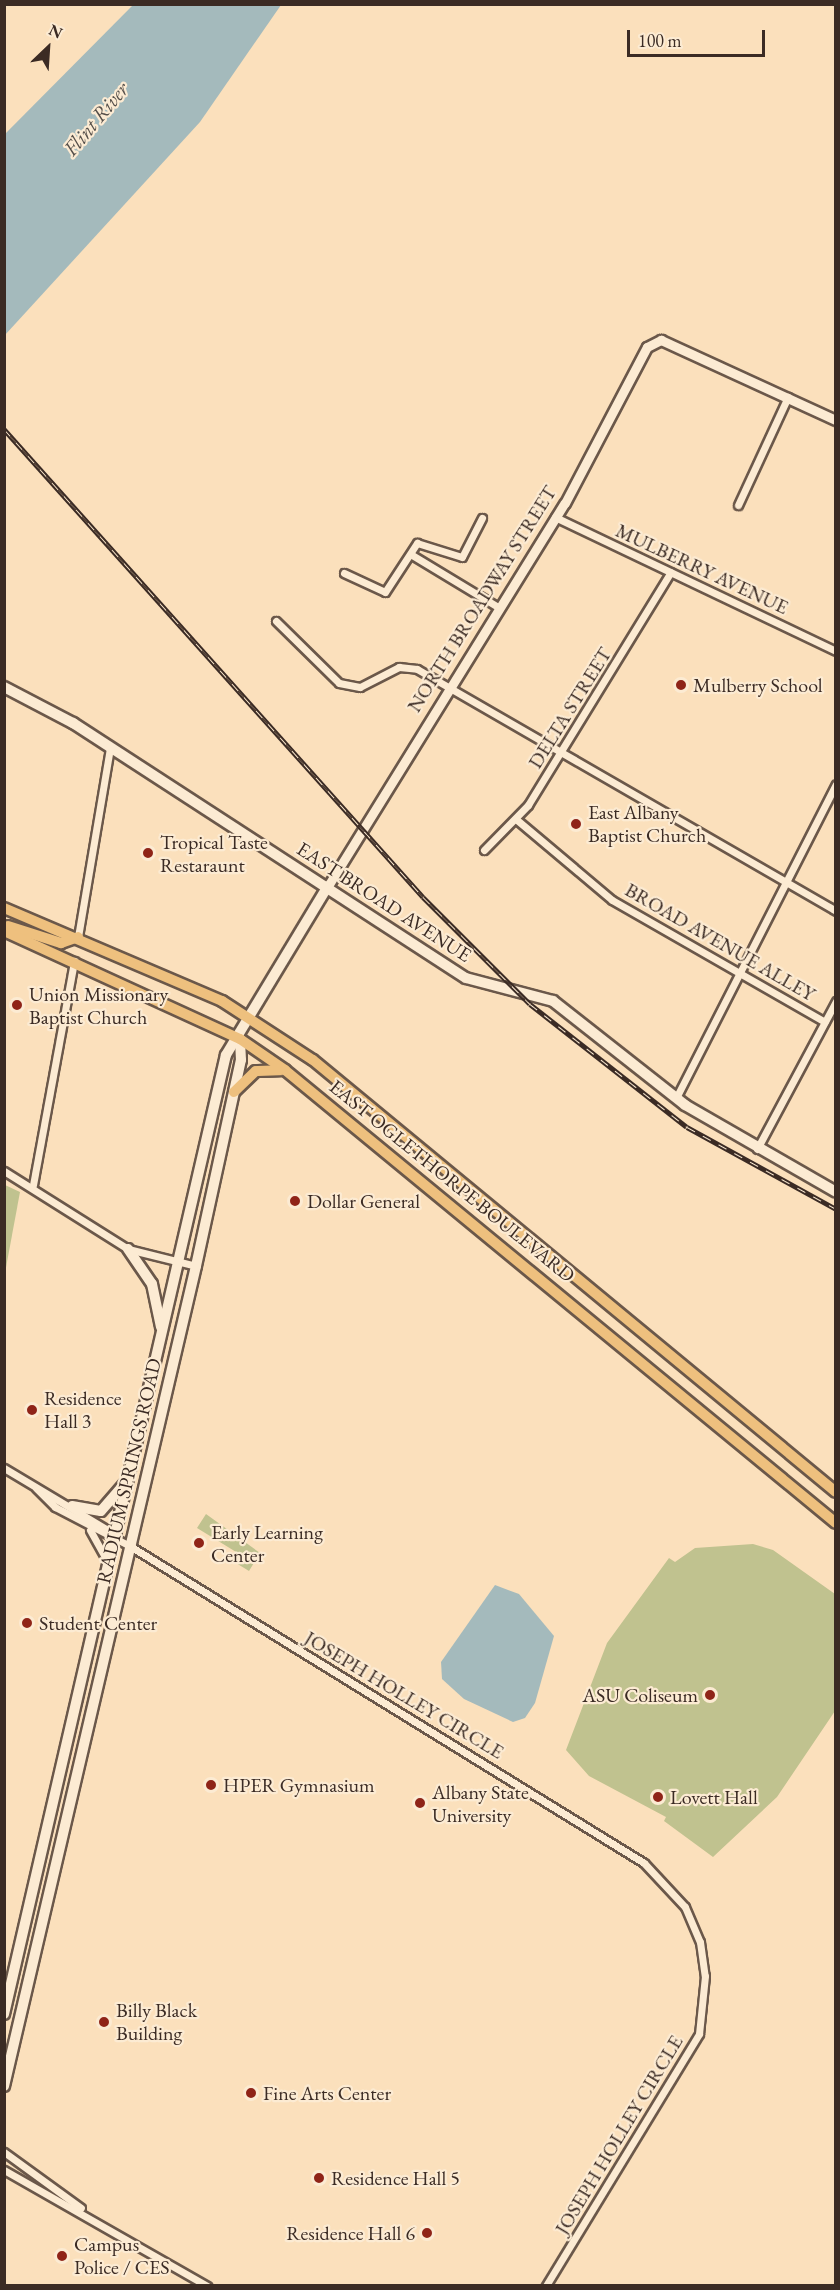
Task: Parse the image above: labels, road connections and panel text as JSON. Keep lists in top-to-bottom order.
{
  "streets": {
    "main road": ["EAST BROAD AVENUE", "EAST OGLETHORPE BOULEVARD", "RADIUM SPRINGS ROAD"],
    "street": [
      "MULBERRY AVENUE",
      "NORTH BROADWAY STREET",
      "DELTA STREET",
      "BROAD AVENUE ALLEY",
      "JOSEPH HOLLEY CIRCLE"
    ]
  },
  "crossings": [
    ["MULBERRY AVENUE", "NORTH BROADWAY STREET"],
    ["MULBERRY AVENUE", "DELTA STREET"],
    ["NORTH BROADWAY STREET", "EAST BROAD AVENUE"],
    ["NORTH BROADWAY STREET", "RADIUM SPRINGS ROAD"],
    ["DELTA STREET", "BROAD AVENUE ALLEY"],
    ["EAST BROAD AVENUE", "RADIUM SPRINGS ROAD"],
    ["EAST OGLETHORPE BOULEVARD", "RADIUM SPRINGS ROAD"],
    ["RADIUM SPRINGS ROAD", "JOSEPH HOLLEY CIRCLE"]
  ],
  "water": ["Flint River"],
  "places": [
    "Mulberry School",
    "East Albany Baptist Church",
    "Tropical Taste Restaraunt",
    "Union Missionary Baptist Church",
    "Dollar General",
    "Residence Hall 3",
    "Early Learning Center",
    "Student Center",
    "ASU Coliseum",
    "HPER Gymnasium",
    "Lovett Hall",
    "Albany State University",
    "Billy Black Building",
    "Fine Arts Center",
    "Residence Hall 5",
    "Residence Hall 6",
    "Campus Police / CES"
  ],
  "scale_bar": "100 m",
  "north": "top right"
}
